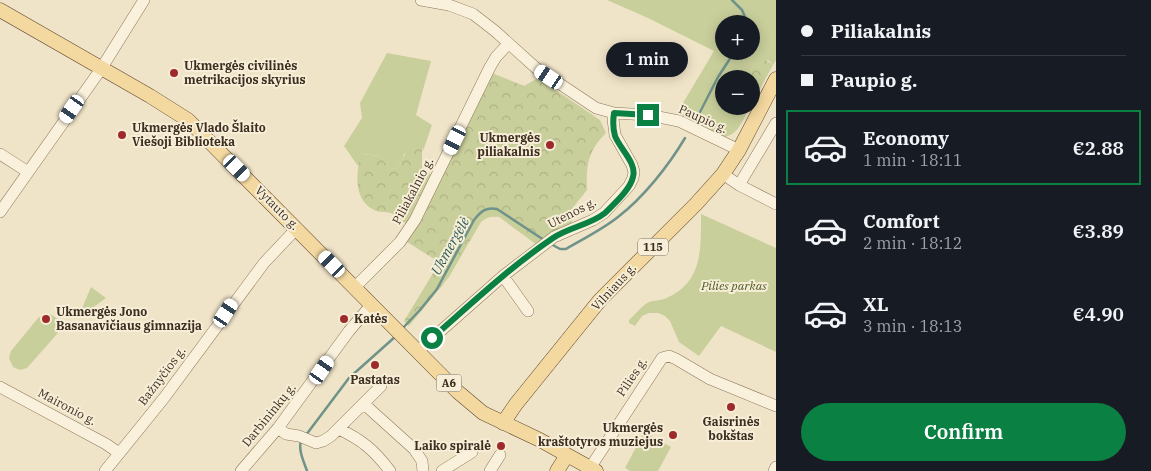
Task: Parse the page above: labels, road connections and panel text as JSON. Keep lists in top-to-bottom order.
{
  "streets": {
    "main road": [
      "Vytauto g.",
      "115",
      "Vilniaus g.",
      "A6"
    ],
    "street": [
      "Paupio g.",
      "Piliakalnio g.",
      "Utenos g.",
      "Bažnyčios g.",
      "Pilies g.",
      "Maironio g.",
      "Darbininkų g."
    ]
  },
  "crossings": [
    ["Paupio g.", "Piliakalnio g."],
    ["Paupio g.", "Utenos g."],
    ["Paupio g.", "Vilniaus g."],
    ["Piliakalnio g.", "Vytauto g."],
    ["Vytauto g.", "Utenos g."],
    ["Vytauto g.", "Vilniaus g."],
    ["Vytauto g.", "Bažnyčios g."],
    ["Vytauto g.", "A6"],
    ["Vytauto g.", "Darbininkų g."],
    ["Vilniaus g.", "A6"],
    ["Bažnyčios g.", "Maironio g."],
    ["Pilies g.", "A6"]
  ],
  "water": ["Ukmergėlė"],
  "parks": ["Pilies parkas"],
  "places": [
    "Ukmergės civilinės metrikacijos skyrius",
    "Ukmergės Vlado Šlaito Viešoji Biblioteka",
    "Ukmergės piliakalnis",
    "Ukmergės Jono Basanavičiaus gimnazija",
    "Katės",
    "Pastatas",
    "Gaisrinės bokštas",
    "Ukmergės kraštotyros muziejus",
    "Laiko spiralė"
  ],
  "page": {
    "banner": ["Piliakalnis", "Paupio g."],
    "map_buttons": ["+", "−"],
    "bubble": "1 min",
    "list": [
      {
        "name": "Economy",
        "note": "1 min · 18:11",
        "value": "€2.88"
      },
      {
        "name": "Comfort",
        "note": "2 min · 18:12",
        "value": "€3.89"
      },
      {
        "name": "XL",
        "note": "3 min · 18:13",
        "value": "€4.90"
      }
    ],
    "buttons": "Confirm"
  }
}
